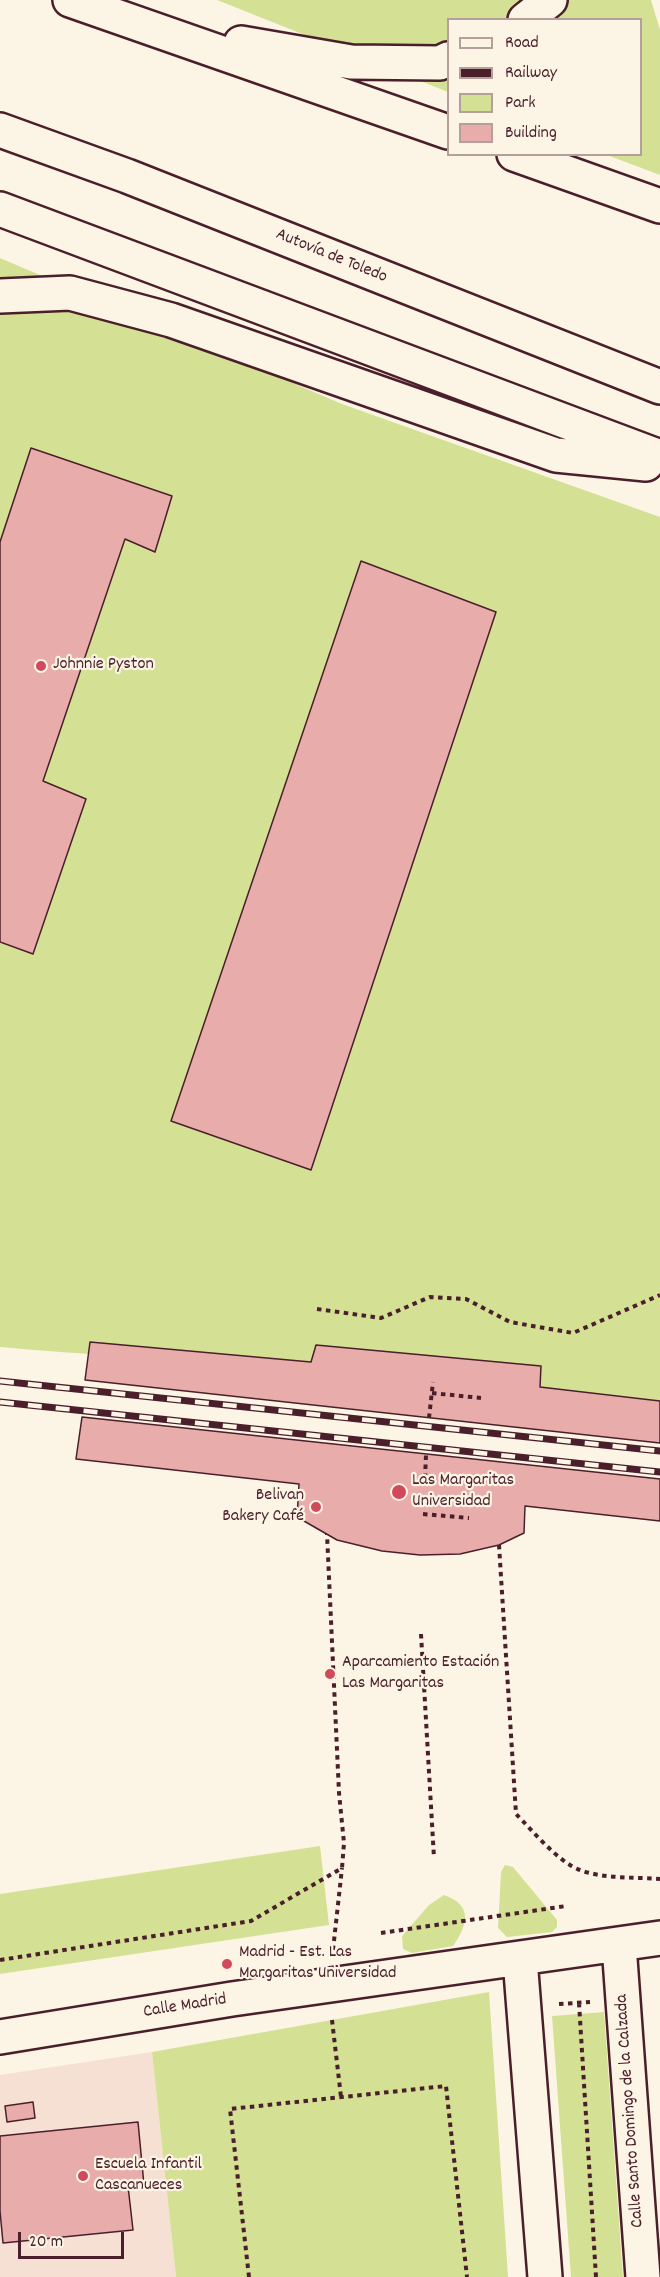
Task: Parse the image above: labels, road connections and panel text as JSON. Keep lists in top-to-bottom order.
{
  "streets": {
    "main road": ["Autovía de Toledo", "Calle Madrid", "Calle Santo Domingo de la Calzada"]
  },
  "crossings": [
    ["Calle Madrid", "Calle Santo Domingo de la Calzada"]
  ],
  "places": [
    "Johnnie Pyston",
    "Las Margaritas Universidad",
    "Belivan Bakery Café",
    "Aparcamiento Estación Las Margaritas",
    "Madrid - Est. Las Margaritas Universidad",
    "Escuela Infantil Cascanueces"
  ],
  "legend": [
    "Road",
    "Railway",
    "Park",
    "Building"
  ],
  "scale_bar": "20 m"
}
